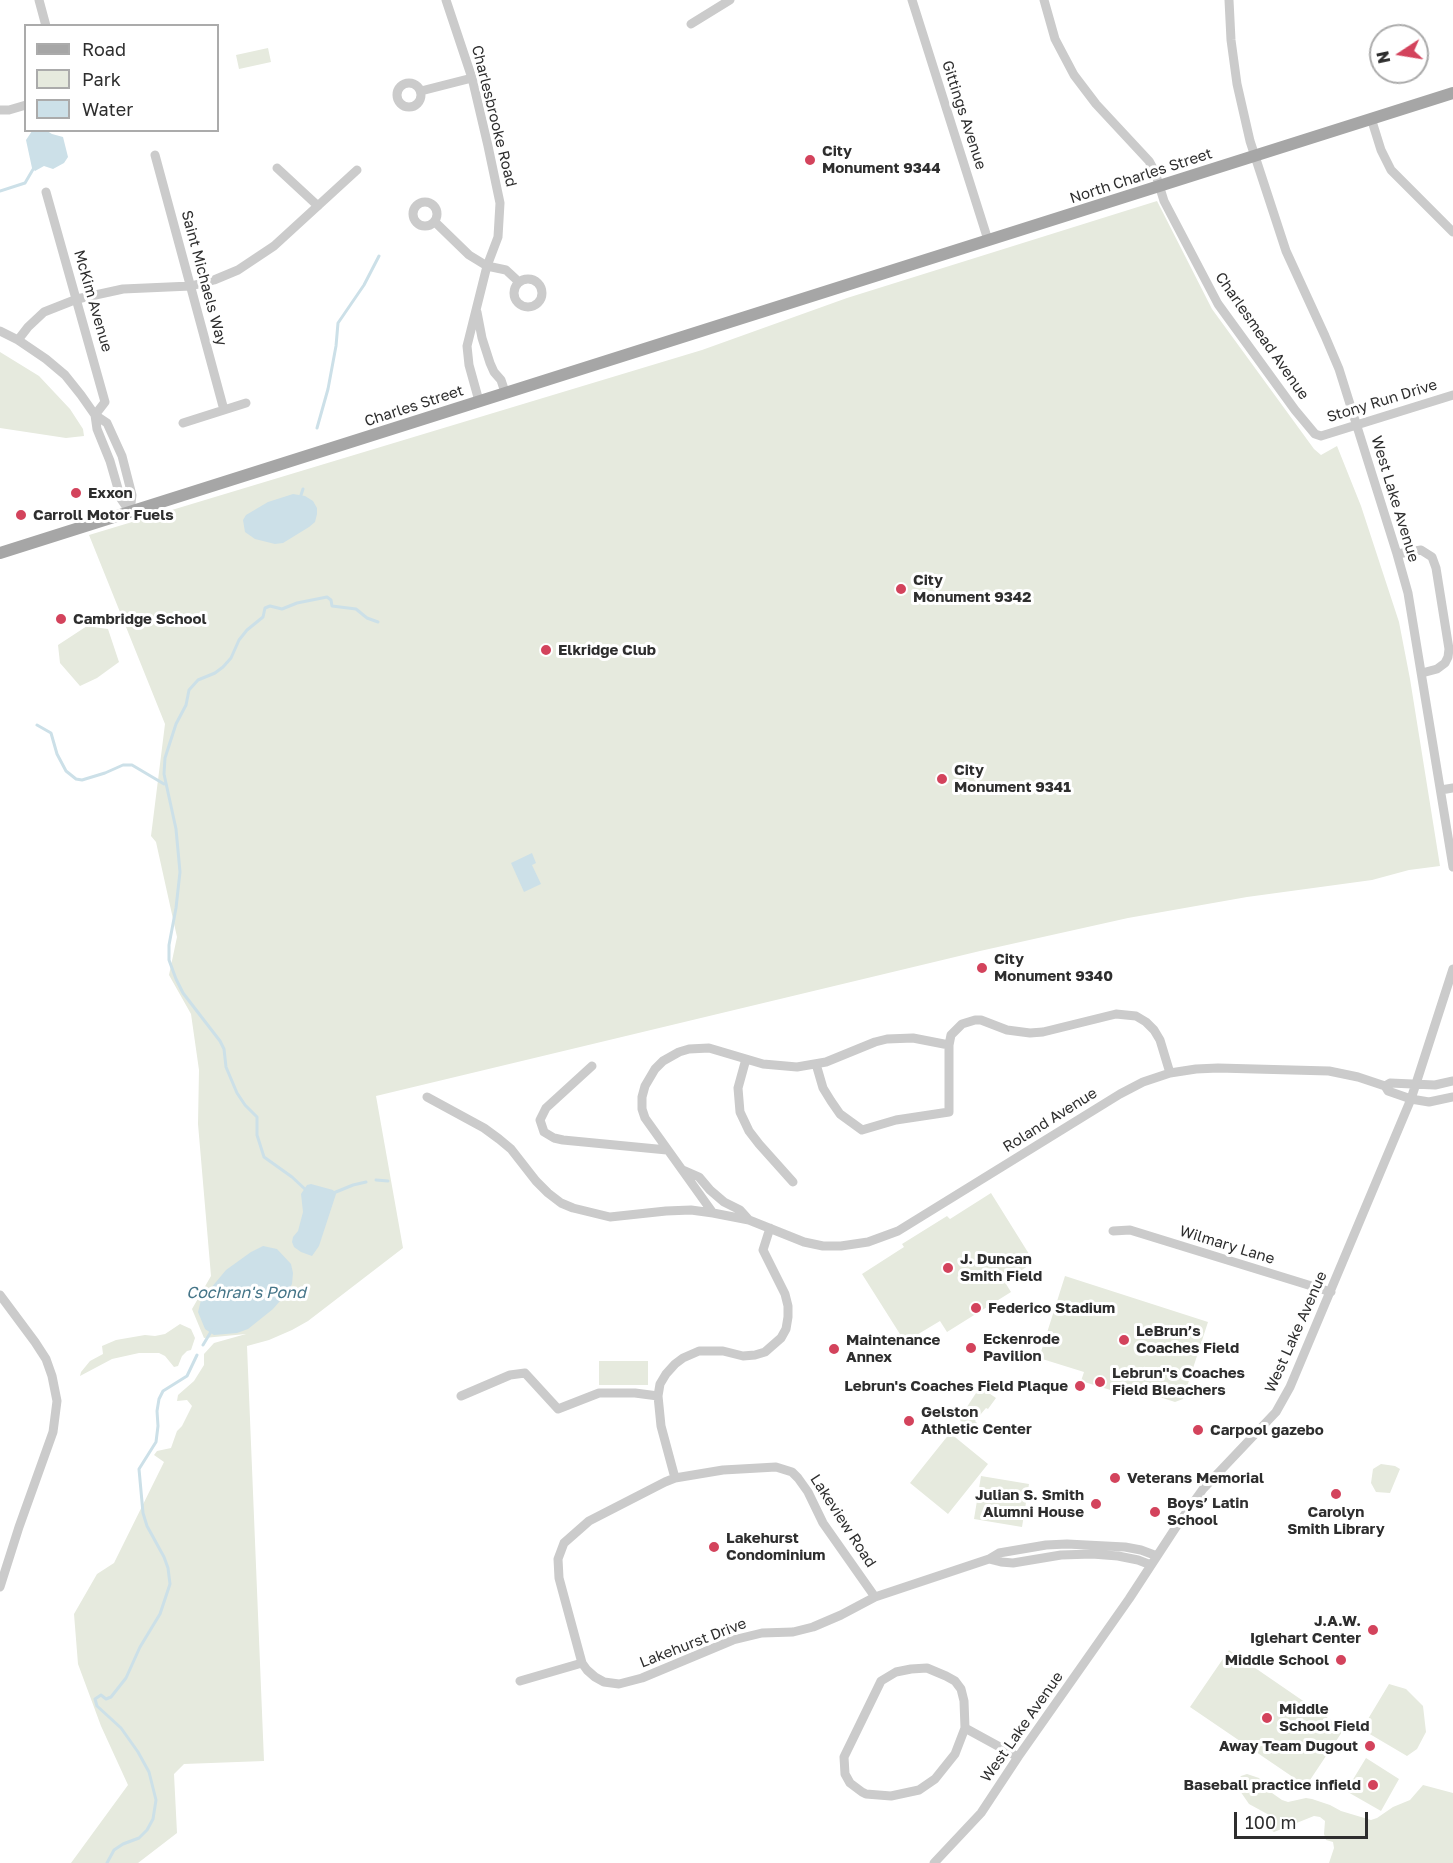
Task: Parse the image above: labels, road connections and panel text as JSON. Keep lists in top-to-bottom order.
{
  "streets": {
    "main road": ["North Charles Street", "Charles Street"],
    "street": [
      "Gittings Avenue",
      "Charlesbrooke Road",
      "Saint Michaels Way",
      "McKim Avenue",
      "Charlesmead Avenue",
      "Stony Run Drive",
      "West Lake Avenue",
      "Roland Avenue",
      "Wilmary Lane",
      "Lakeview Road",
      "Lakehurst Drive"
    ]
  },
  "crossings": [
    ["Gittings Avenue", "North Charles Street"],
    ["Charlesbrooke Road", "Charles Street"],
    ["North Charles Street", "Charlesmead Avenue"],
    ["North Charles Street", "Charles Street"],
    ["North Charles Street", "West Lake Avenue"],
    ["Charlesmead Avenue", "Stony Run Drive"],
    ["Stony Run Drive", "West Lake Avenue"],
    ["West Lake Avenue", "Roland Avenue"],
    ["West Lake Avenue", "Wilmary Lane"],
    ["West Lake Avenue", "Lakehurst Drive"],
    ["Lakeview Road", "Lakehurst Drive"]
  ],
  "water": ["Cochran's Pond"],
  "places": [
    "City Monument 9344",
    "Exxon",
    "Carroll Motor Fuels",
    "City Monument 9342",
    "Cambridge School",
    "Elkridge Club",
    "City Monument 9341",
    "City Monument 9340",
    "J. Duncan Smith Field",
    "Federico Stadium",
    "LeBrun’s Coaches Field",
    "Eckenrode Pavilion",
    "Maintenance Annex",
    "Lebrun''s Coaches Field Bleachers",
    "Lebrun's Coaches Field Plaque",
    "Gelston Athletic Center",
    "Carpool gazebo",
    "Veterans Memorial",
    "Carolyn Smith Library",
    "Julian S. Smith Alumni House",
    "Boys’ Latin School",
    "Lakehurst Condominium",
    "J.A.W. Iglehart Center",
    "Middle School",
    "Middle School Field",
    "Away Team Dugout",
    "Baseball practice infield"
  ],
  "legend": ["Road", "Park", "Water"],
  "scale_bar": "100 m",
  "north": "left"
}
